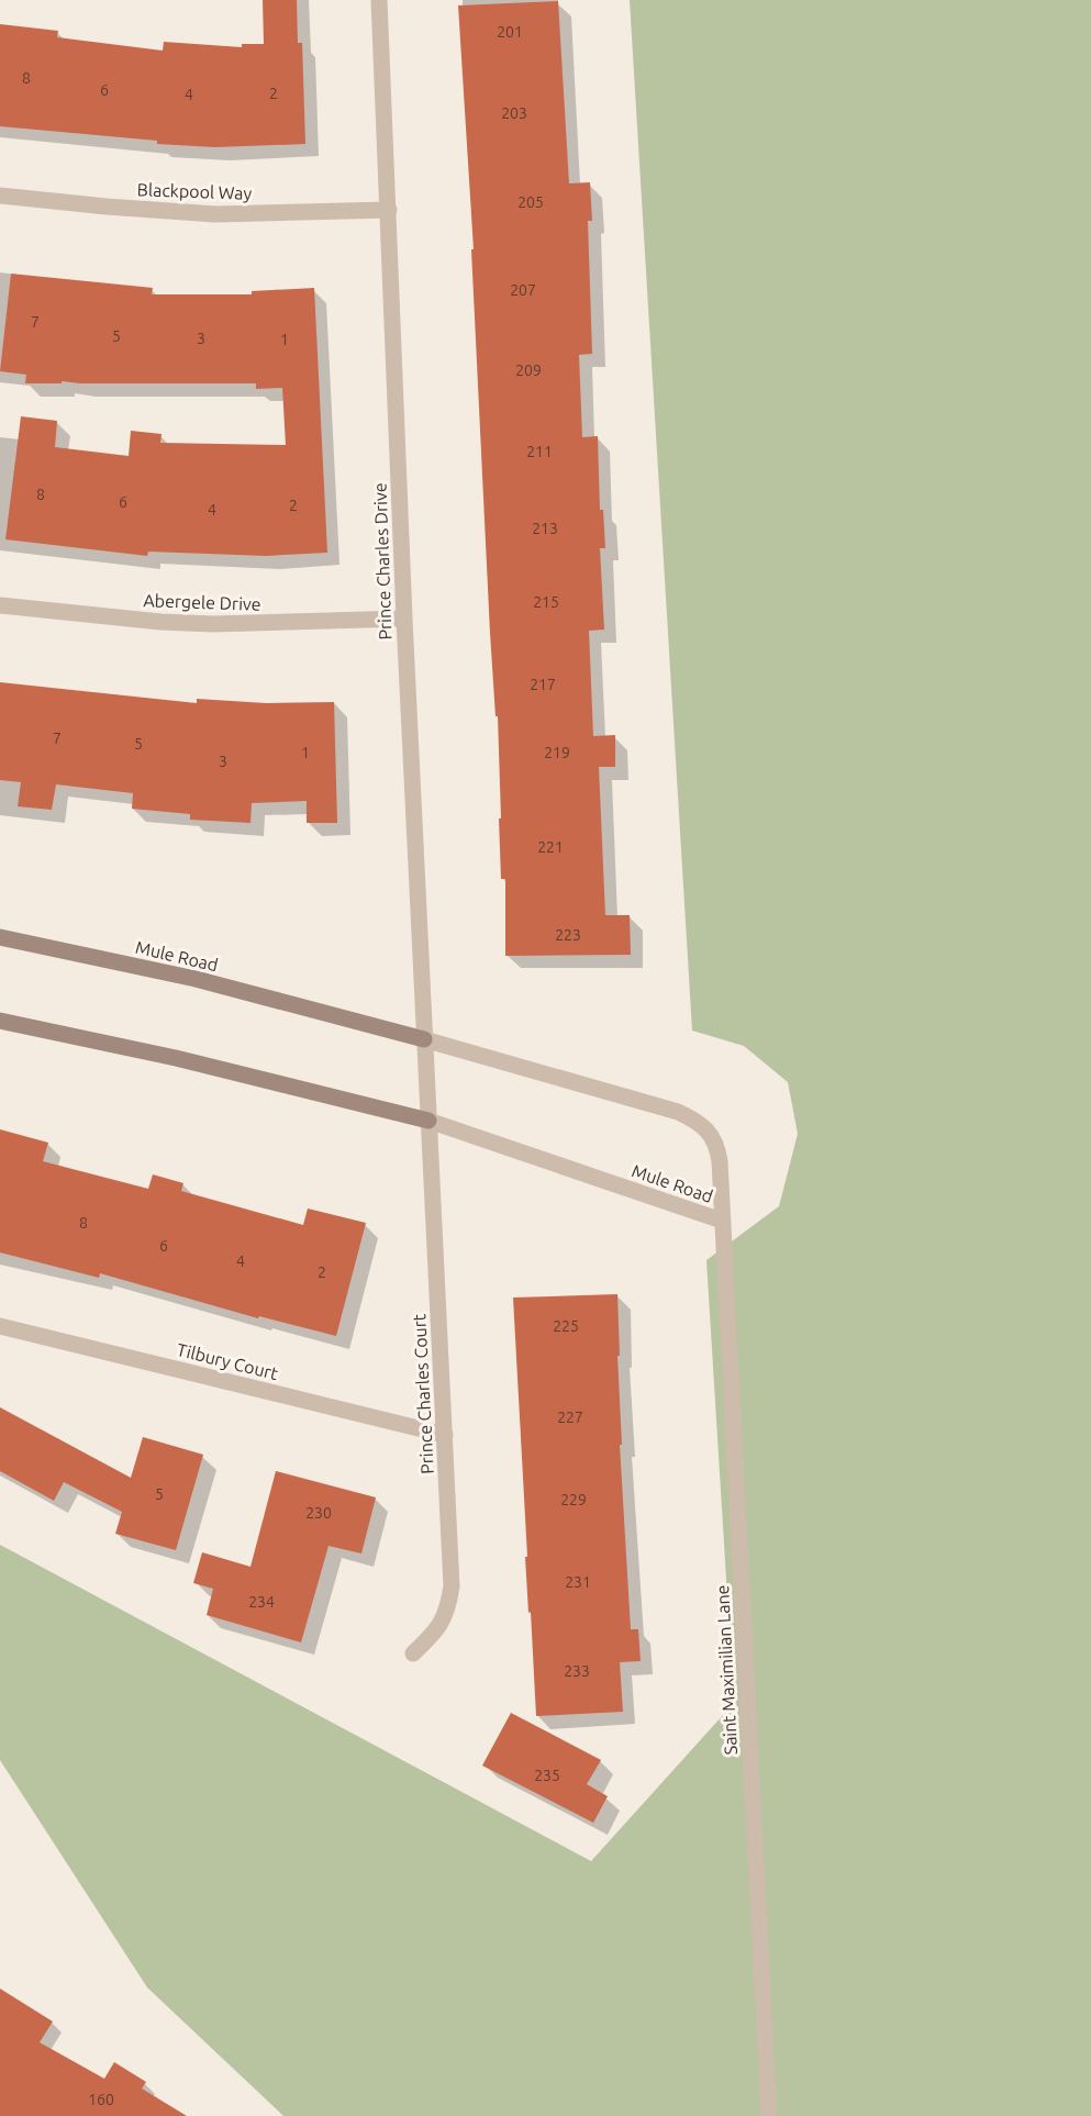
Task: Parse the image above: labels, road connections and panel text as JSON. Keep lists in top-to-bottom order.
{
  "streets": {
    "main road": ["Mule Road"],
    "street": [
      "Blackpool Way",
      "Prince Charles Drive",
      "Abergele Drive",
      "Tilbury Court",
      "Prince Charles Court",
      "Saint Maximilian Lane"
    ]
  },
  "crossings": [
    ["Blackpool Way", "Prince Charles Drive"],
    ["Prince Charles Drive", "Abergele Drive"],
    ["Prince Charles Drive", "Mule Road"],
    ["Prince Charles Drive", "Prince Charles Court"],
    ["Mule Road", "Prince Charles Court"],
    ["Mule Road", "Saint Maximilian Lane"],
    ["Tilbury Court", "Prince Charles Court"]
  ],
  "house_numbers": [
    "201",
    "8",
    "6",
    "2",
    "4",
    "203",
    "205",
    "207",
    "7",
    "5",
    "3",
    "1",
    "209",
    "211",
    "8",
    "6",
    "2",
    "4",
    "213",
    "215",
    "217",
    "7",
    "5",
    "1",
    "219",
    "3",
    "221",
    "223",
    "8",
    "6",
    "4",
    "2",
    "225",
    "227",
    "5",
    "229",
    "230",
    "231",
    "234",
    "233",
    "235",
    "160"
  ]
}
